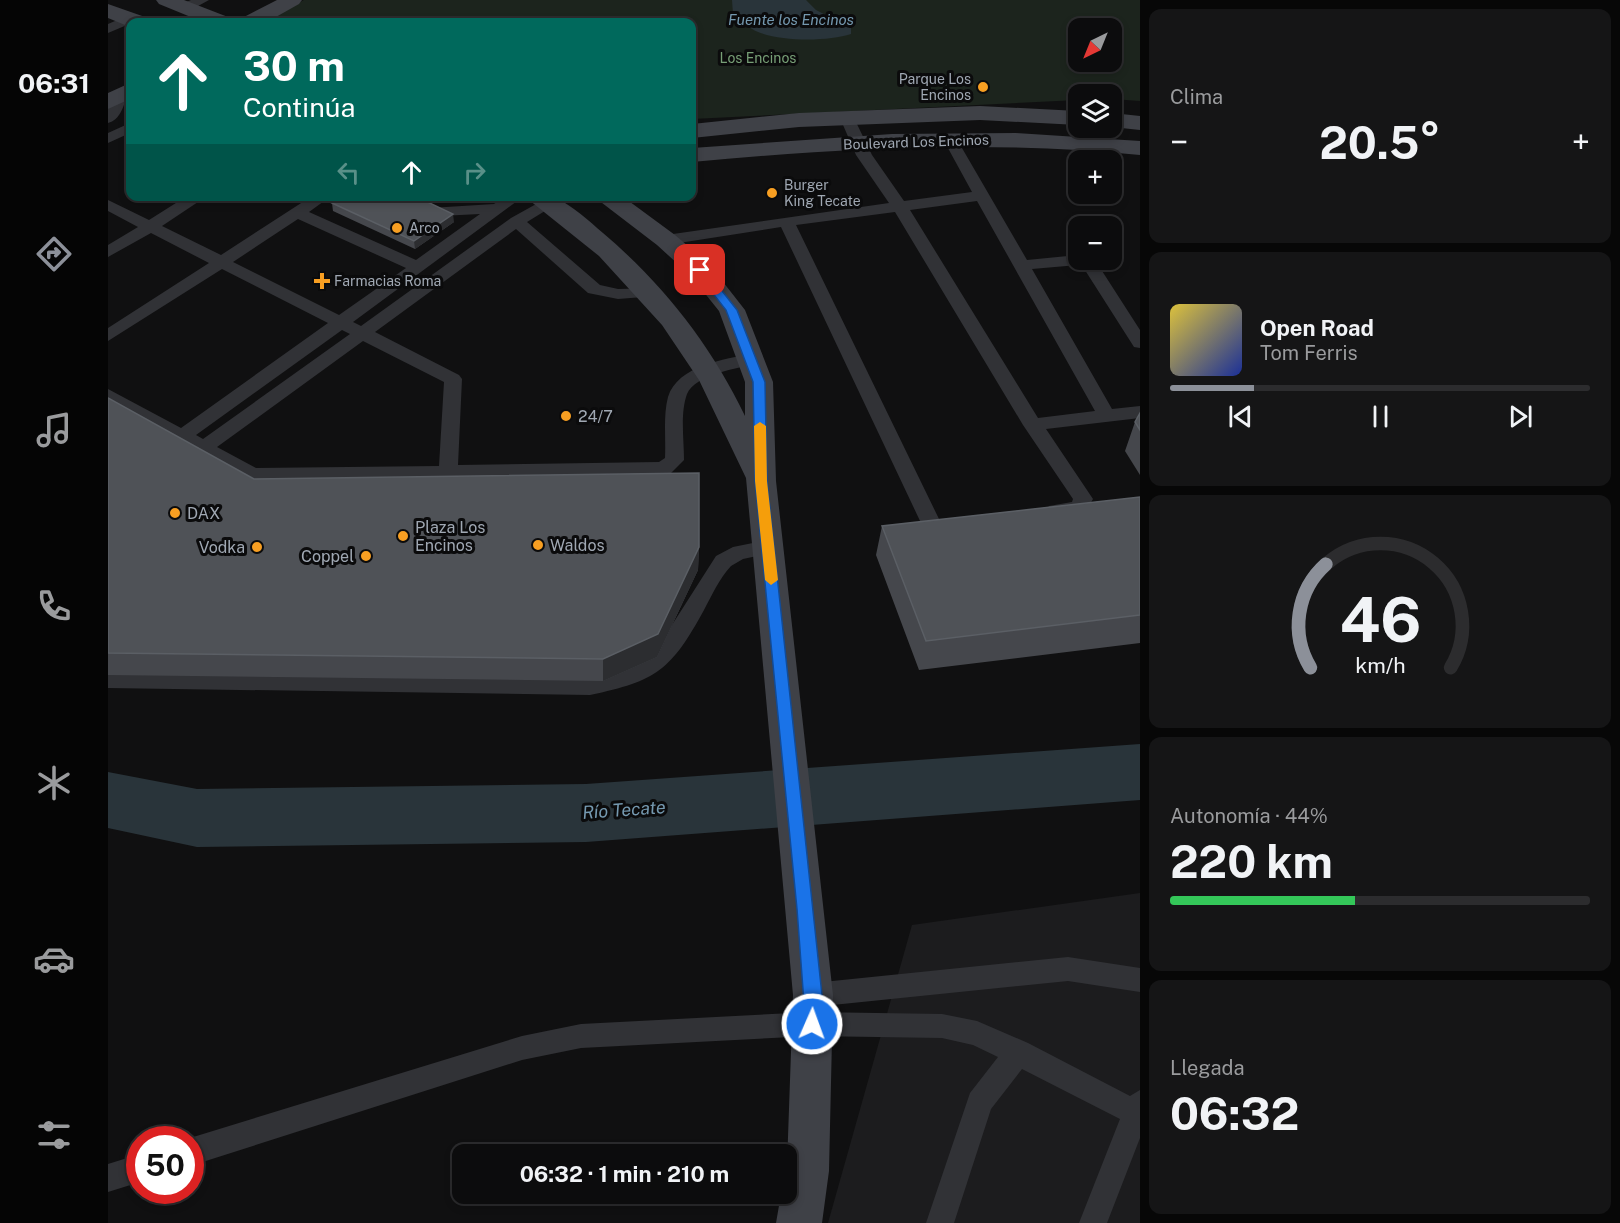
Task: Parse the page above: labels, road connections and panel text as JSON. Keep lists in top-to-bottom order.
{
  "streets": {
    "main road": ["Boulevard Los Encinos"]
  },
  "water": ["Fuente los Encinos", "Río Tecate"],
  "parks": ["Los Encinos"],
  "places": {
    "other": [
      "Parque Los Encinos",
      "Burger King Tecate",
      "Arco",
      "24/7",
      "DAX",
      "Plaza Los Encinos",
      "Waldos",
      "Vodka",
      "Coppel"
    ],
    "health": ["Farmacias Roma"]
  },
  "north": "bottom left",
  "page": {
    "tabs": "06:31",
    "tile": [
      "Clima",
      ["Autonomía · 44%", "220 km"],
      ["Llegada", "06:32"]
    ],
    "map_buttons": ["+", "−"],
    "turn": ["30 m", "Continúa"],
    "heat": ["−", "20.5°", "+"],
    "song": ["Open Road", "Tom Ferris"],
    "limit": "50",
    "trip": "06:32 · 1 min · 210 m",
    "gauge": ["46", "km/h"]
  }
}
